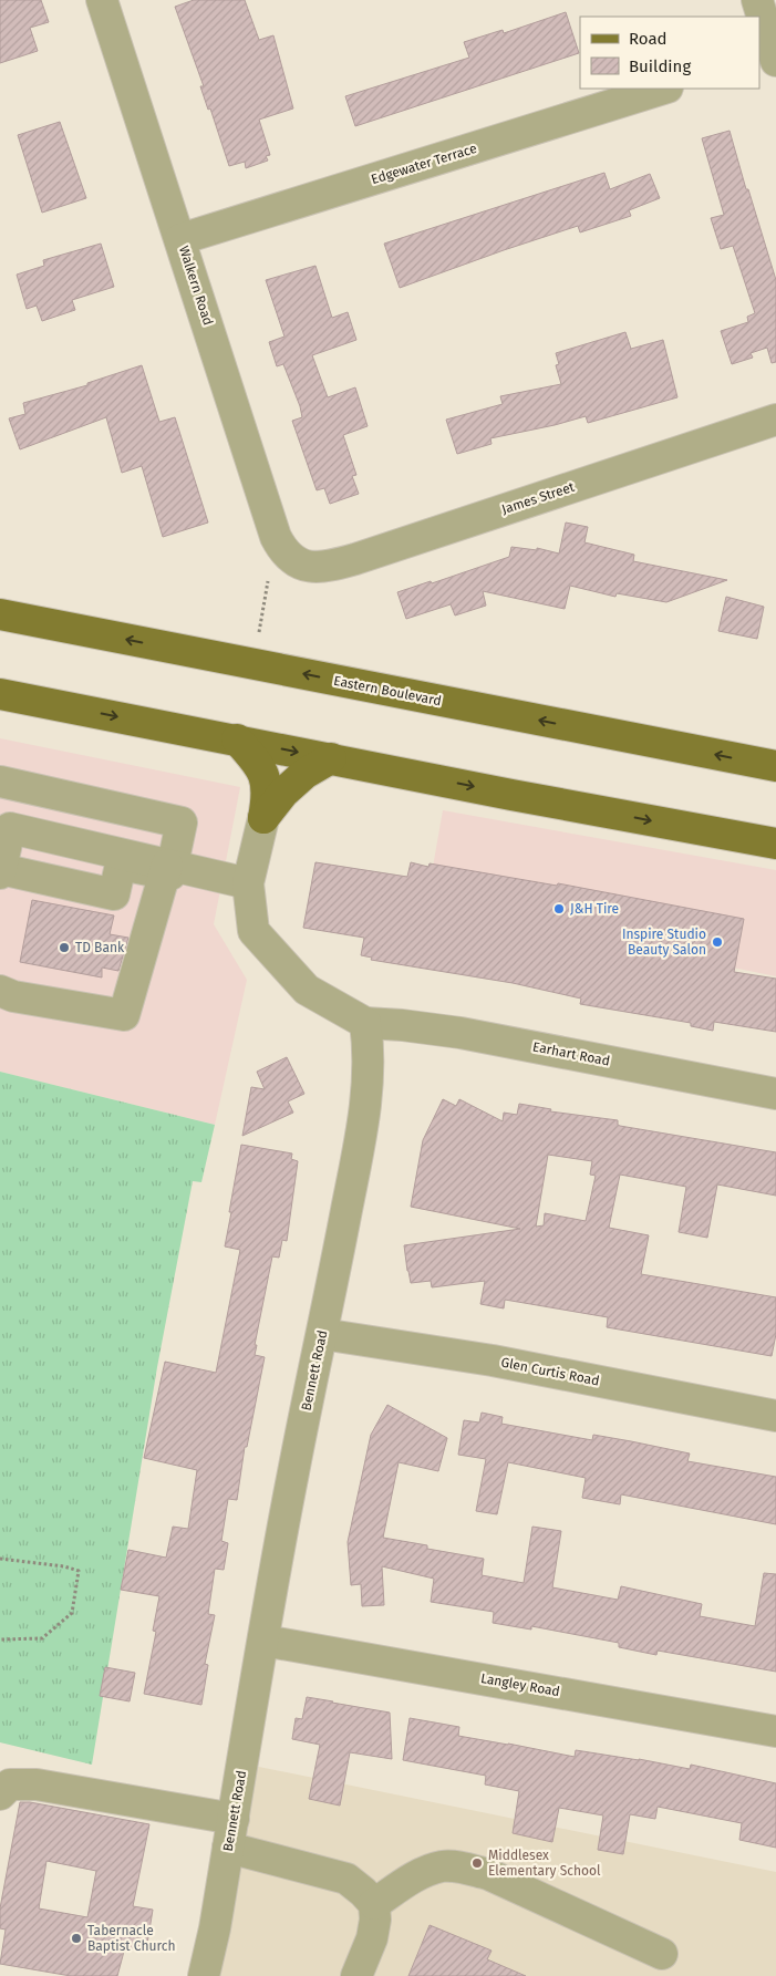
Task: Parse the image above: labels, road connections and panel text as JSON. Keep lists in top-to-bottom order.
{
  "streets": {
    "main road": ["Eastern Boulevard"],
    "street": [
      "Edgewater Terrace",
      "Walkern Road",
      "James Street",
      "Earhart Road",
      "Bennett Road",
      "Glen Curtis Road",
      "Langley Road"
    ]
  },
  "crossings": [
    ["Edgewater Terrace", "Walkern Road"],
    ["Walkern Road", "James Street"],
    ["Earhart Road", "Bennett Road"],
    ["Bennett Road", "Glen Curtis Road"],
    ["Bennett Road", "Langley Road"]
  ],
  "places": [
    "J&H Tire",
    "Inspire Studio Beauty Salon",
    "TD Bank",
    "Middlesex Elementary School",
    "Tabernacle Baptist Church"
  ],
  "legend": ["Road", "Building"]
}
